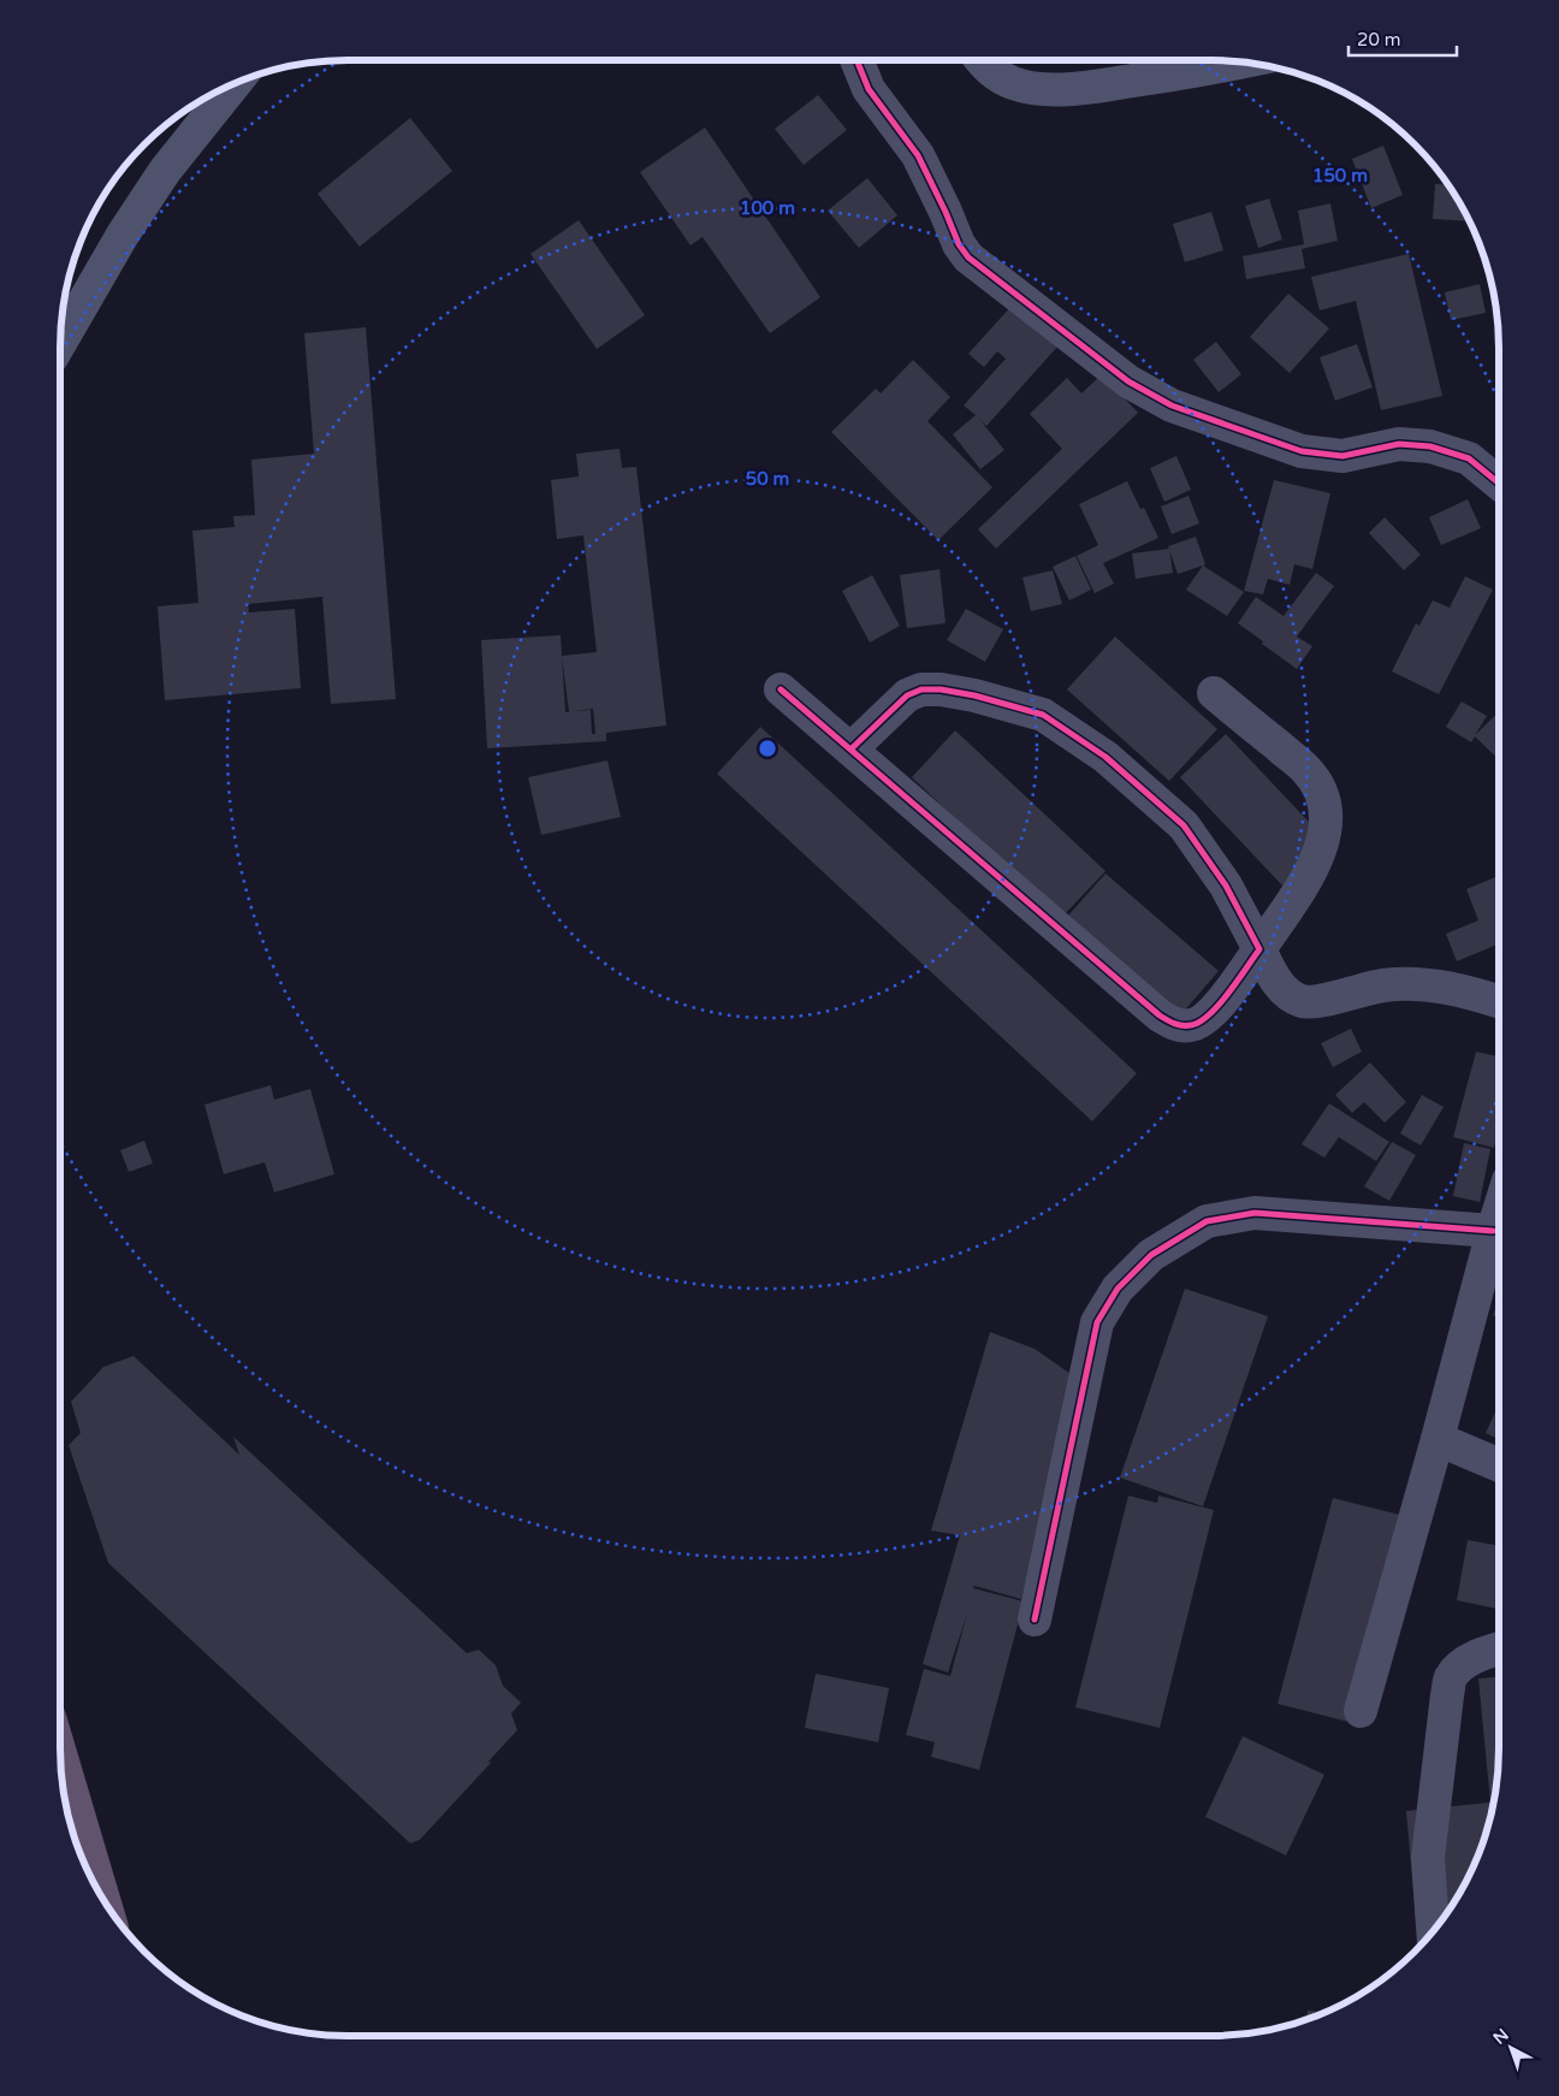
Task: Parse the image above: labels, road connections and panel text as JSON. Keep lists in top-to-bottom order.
{
  "scale_bar": "20 m",
  "north": "top left",
  "rings": ["150 m", "100 m", "50 m"]
}
